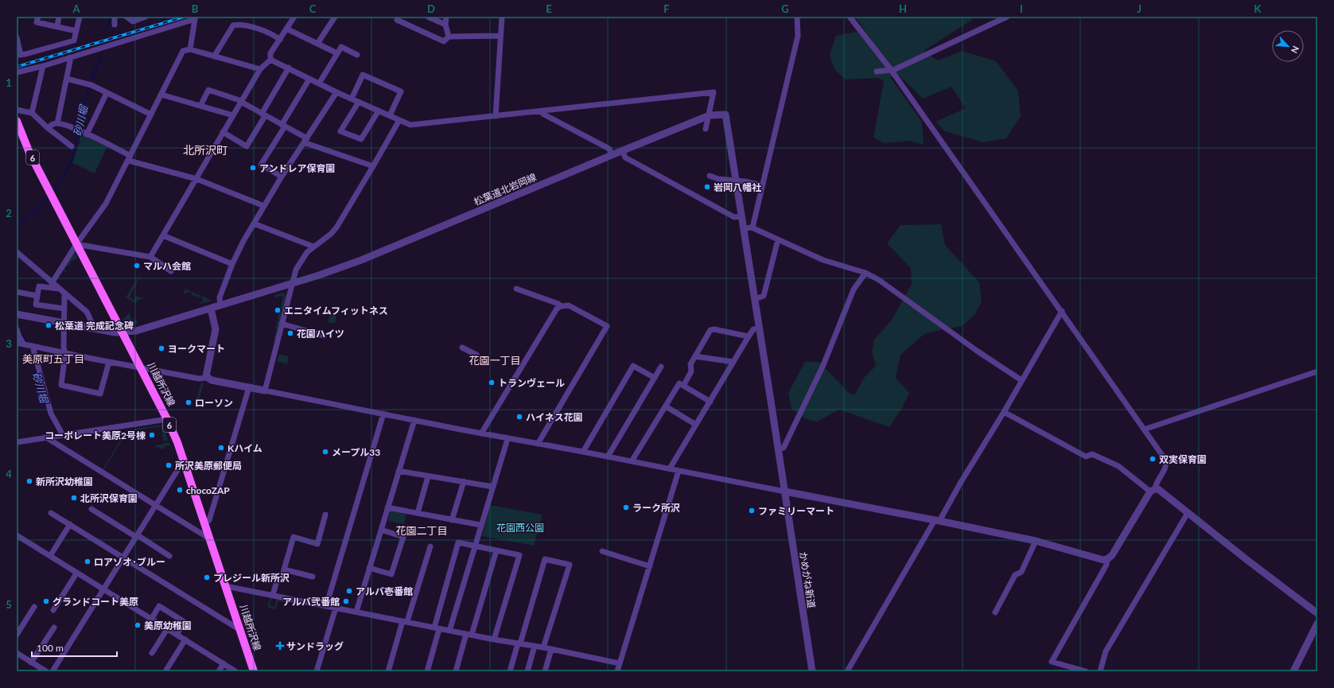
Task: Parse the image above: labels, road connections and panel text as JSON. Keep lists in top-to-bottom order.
{
  "streets": {
    "main road": ["6", "川越所沢線"],
    "street": ["松葉道北岩岡線", "かめがね新道"]
  },
  "crossings": [
    ["松葉道北岩岡線", "川越所沢線"],
    ["松葉道北岩岡線", "かめがね新道"]
  ],
  "districts": [
    "北所沢町",
    "美原町五丁目",
    "花園一丁目",
    "花園二丁目"
  ],
  "water": ["砂川堀"],
  "parks": ["花園西公園"],
  "places": {
    "other": [
      "アンドレア保育園",
      "岩岡八幡社",
      "マルハ会館",
      "エニタイムフィットネス",
      "松葉道 完成記念碑",
      "花園ハイツ",
      "ヨークマート",
      "トランヴェール",
      "ローソン",
      "ハイネス花園",
      "コーポレート美原2号棟",
      "Kハイム",
      "メープル33",
      "双実保育園",
      "所沢美原郵便局",
      "新所沢幼稚園",
      "chocoZAP",
      "北所沢保育園",
      "ラーク所沢",
      "ファミリーマート",
      "ロアゾオ･ブルー",
      "プレジール新所沢",
      "アルバ壱番館",
      "グランドコート美原",
      "アルバ弐番館",
      "美原幼稚園"
    ],
    "health": ["サンドラッグ"]
  },
  "scale_bar": "100 m",
  "north": "bottom right",
  "grid": {
    "columns": [
      "A",
      "B",
      "C",
      "D",
      "E",
      "F",
      "G",
      "H",
      "I",
      "J",
      "K"
    ],
    "rows": [
      "1",
      "2",
      "3",
      "4",
      "5"
    ]
  }
}
